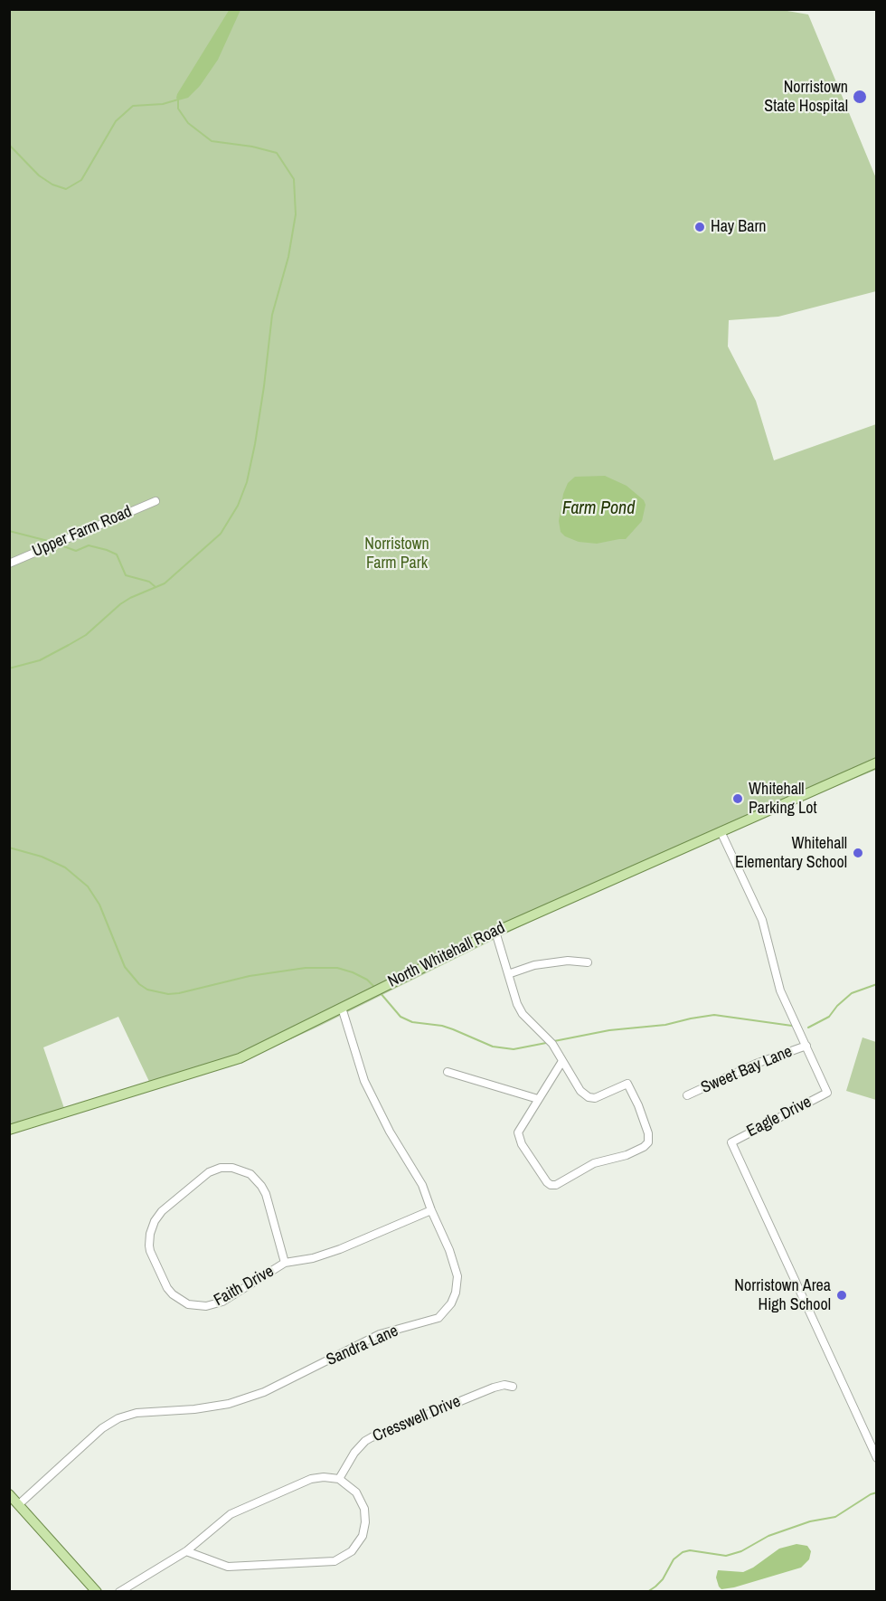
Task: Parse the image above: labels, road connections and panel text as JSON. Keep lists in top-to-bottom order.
{
  "streets": {
    "main road": ["North Whitehall Road"],
    "street": [
      "Upper Farm Road",
      "Sweet Bay Lane",
      "Eagle Drive",
      "Faith Drive",
      "Sandra Lane",
      "Cresswell Drive"
    ]
  },
  "crossings": [
    ["North Whitehall Road", "Eagle Drive"],
    ["North Whitehall Road", "Sandra Lane"],
    ["Sweet Bay Lane", "Eagle Drive"],
    ["Faith Drive", "Sandra Lane"]
  ],
  "water": ["Farm Pond"],
  "parks": ["Norristown Farm Park"],
  "places": [
    "Norristown State Hospital",
    "Hay Barn",
    "Whitehall Parking Lot",
    "Whitehall Elementary School",
    "Norristown Area High School"
  ]
}
